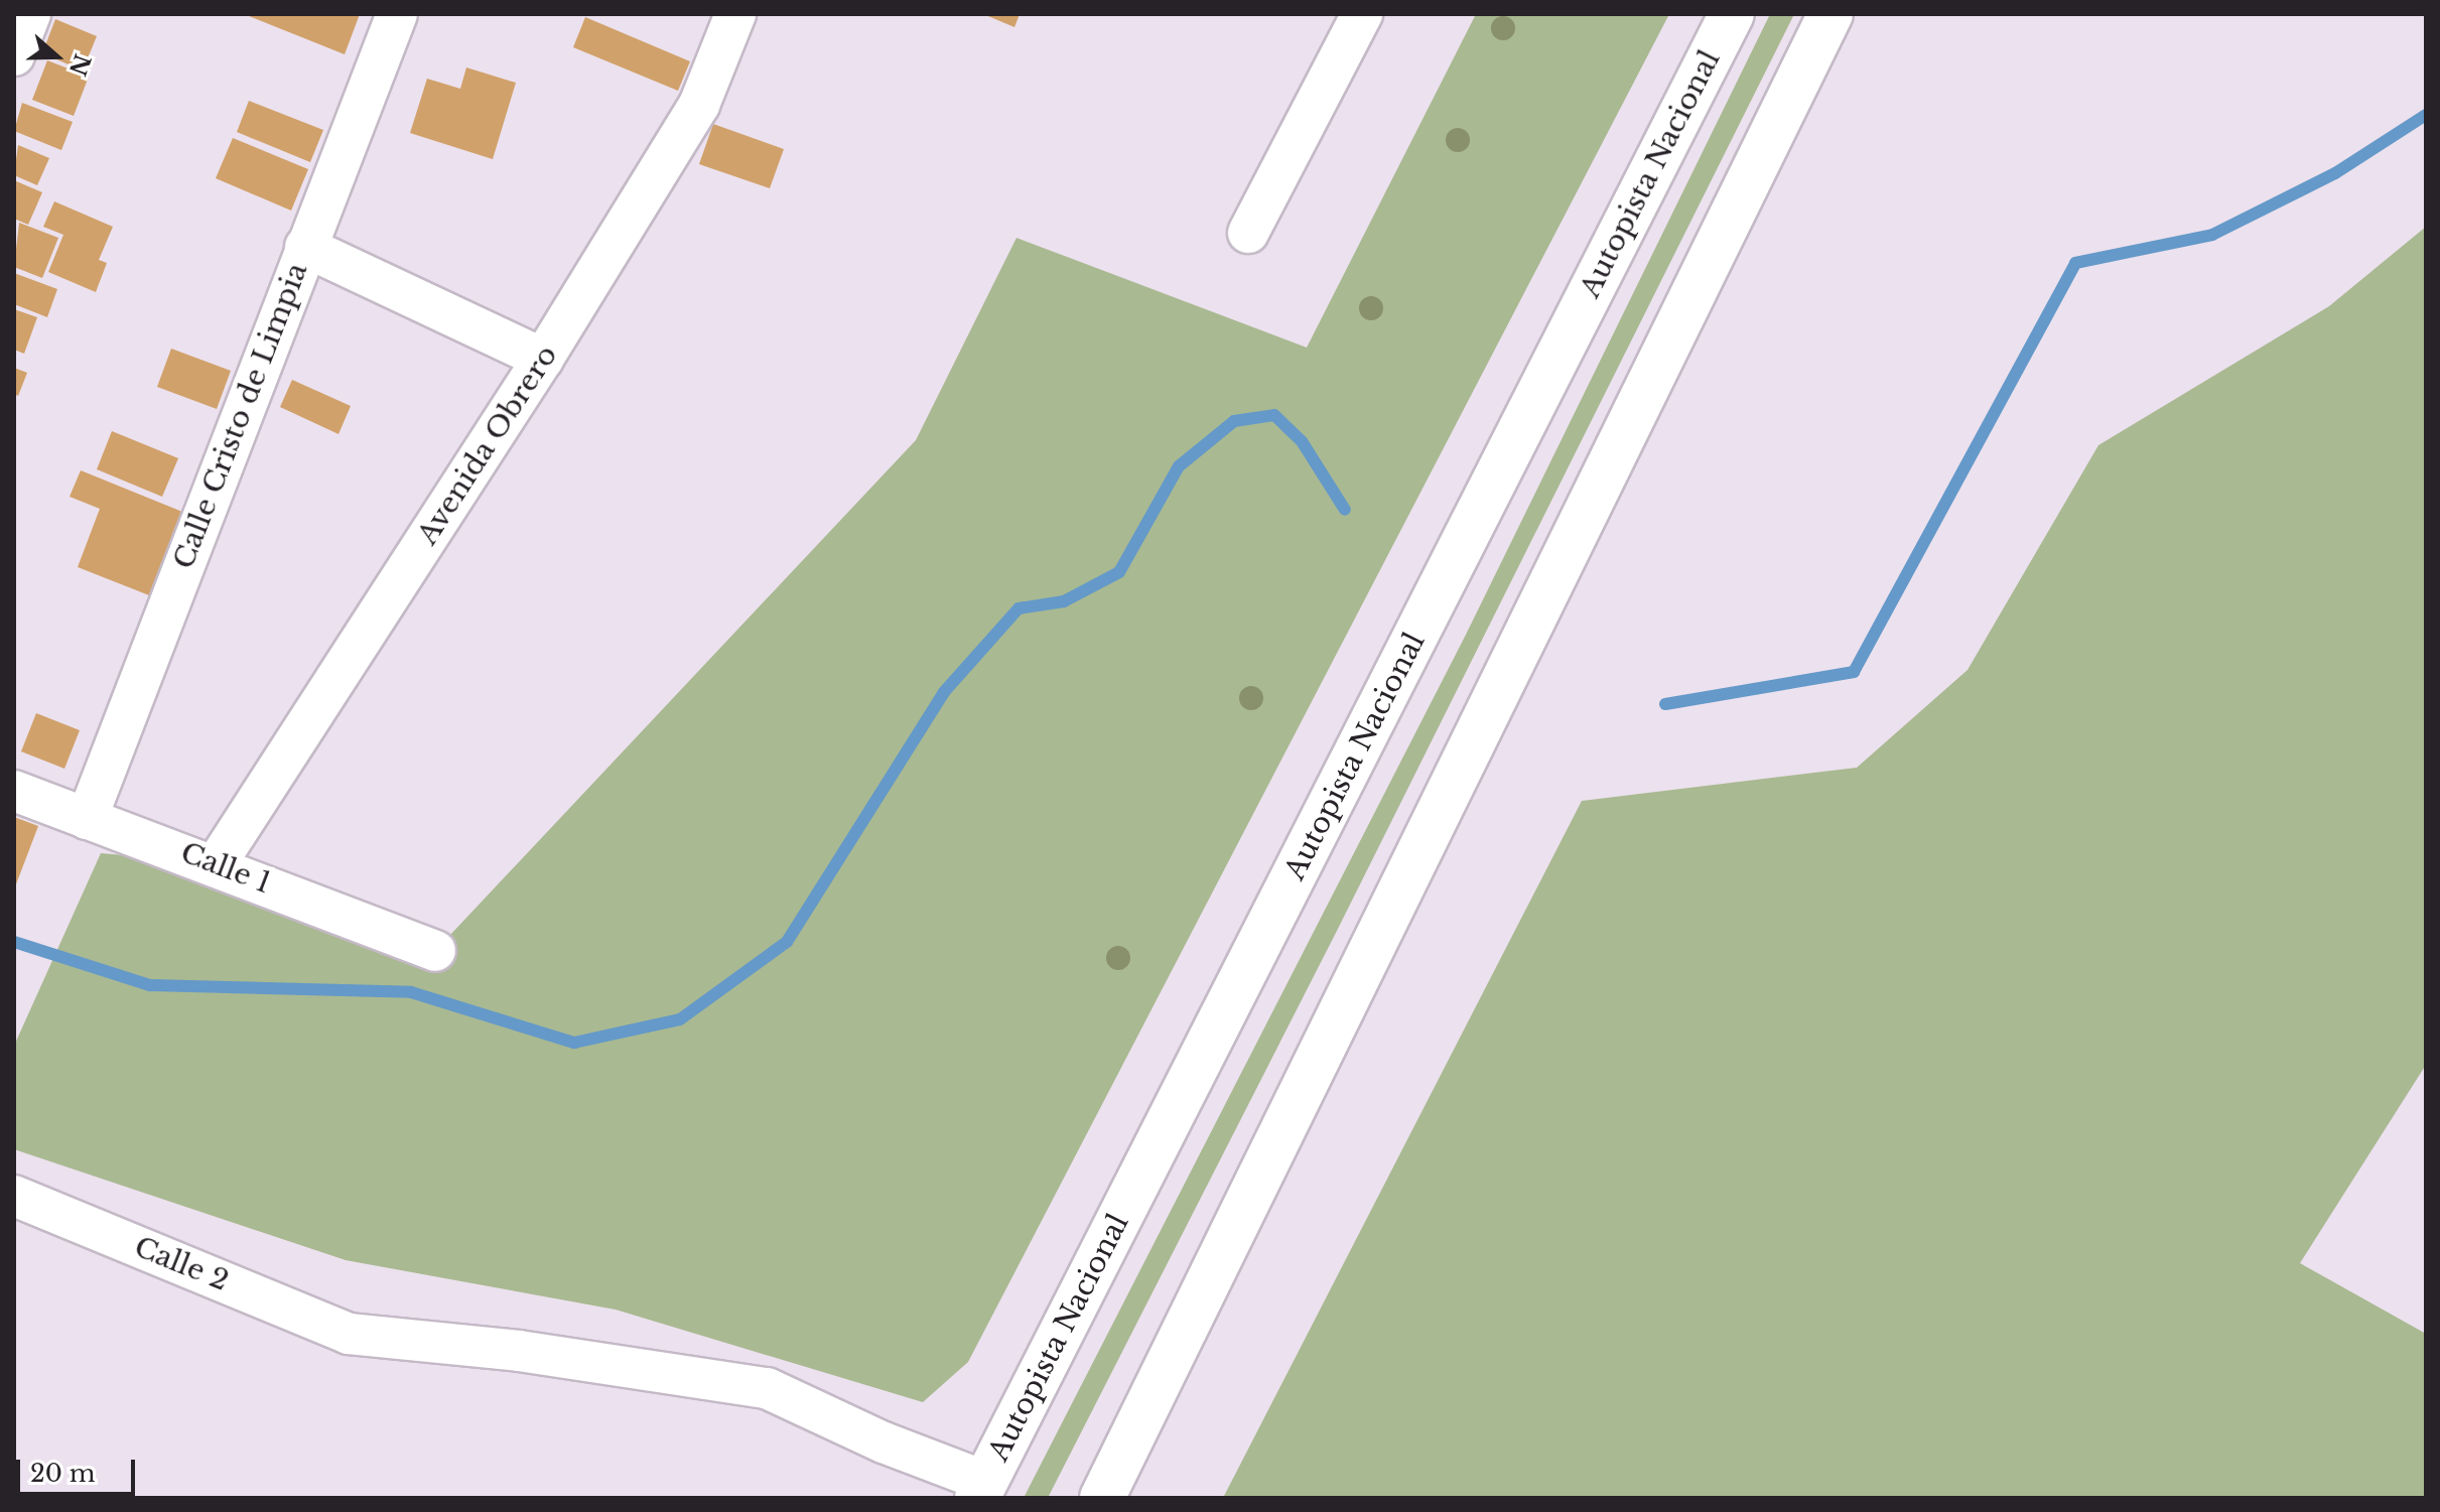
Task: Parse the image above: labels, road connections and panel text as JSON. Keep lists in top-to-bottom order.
{
  "streets": {
    "highway": ["Autopista Nacional"],
    "street": [
      "Calle Cristo de Limpia",
      "Avenida Obrero",
      "Calle 1",
      "Calle 2"
    ]
  },
  "crossings": [
    ["Autopista Nacional", "Calle 2"],
    ["Calle Cristo de Limpia", "Calle 1"],
    ["Avenida Obrero", "Calle 1"]
  ],
  "scale_bar": "20 m",
  "north": "right"
}
